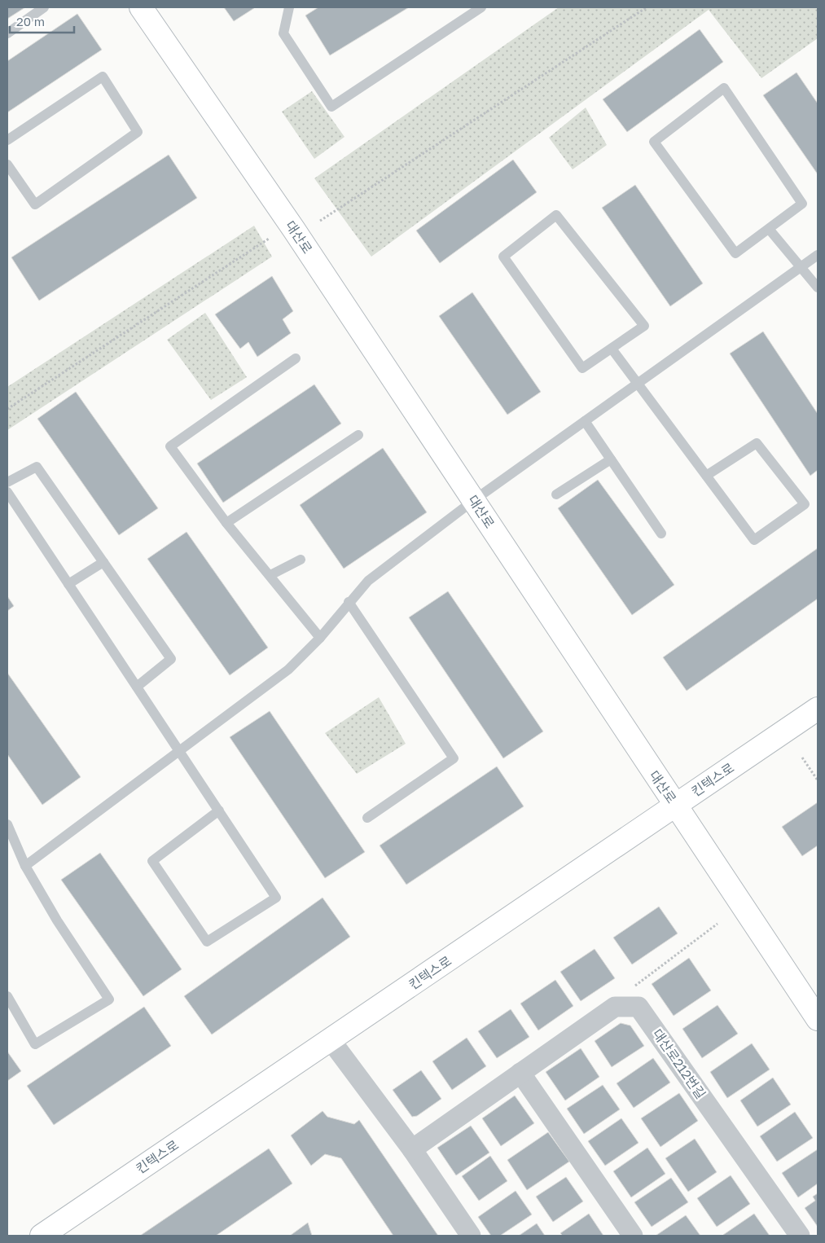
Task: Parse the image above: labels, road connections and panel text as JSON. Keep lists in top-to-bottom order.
{
  "streets": {
    "main road": ["대산로", "킨텍스로"],
    "street": ["대산로212번길"]
  },
  "crossings": [
    ["대산로", "킨텍스로"]
  ],
  "scale_bar": "20 m"
}
